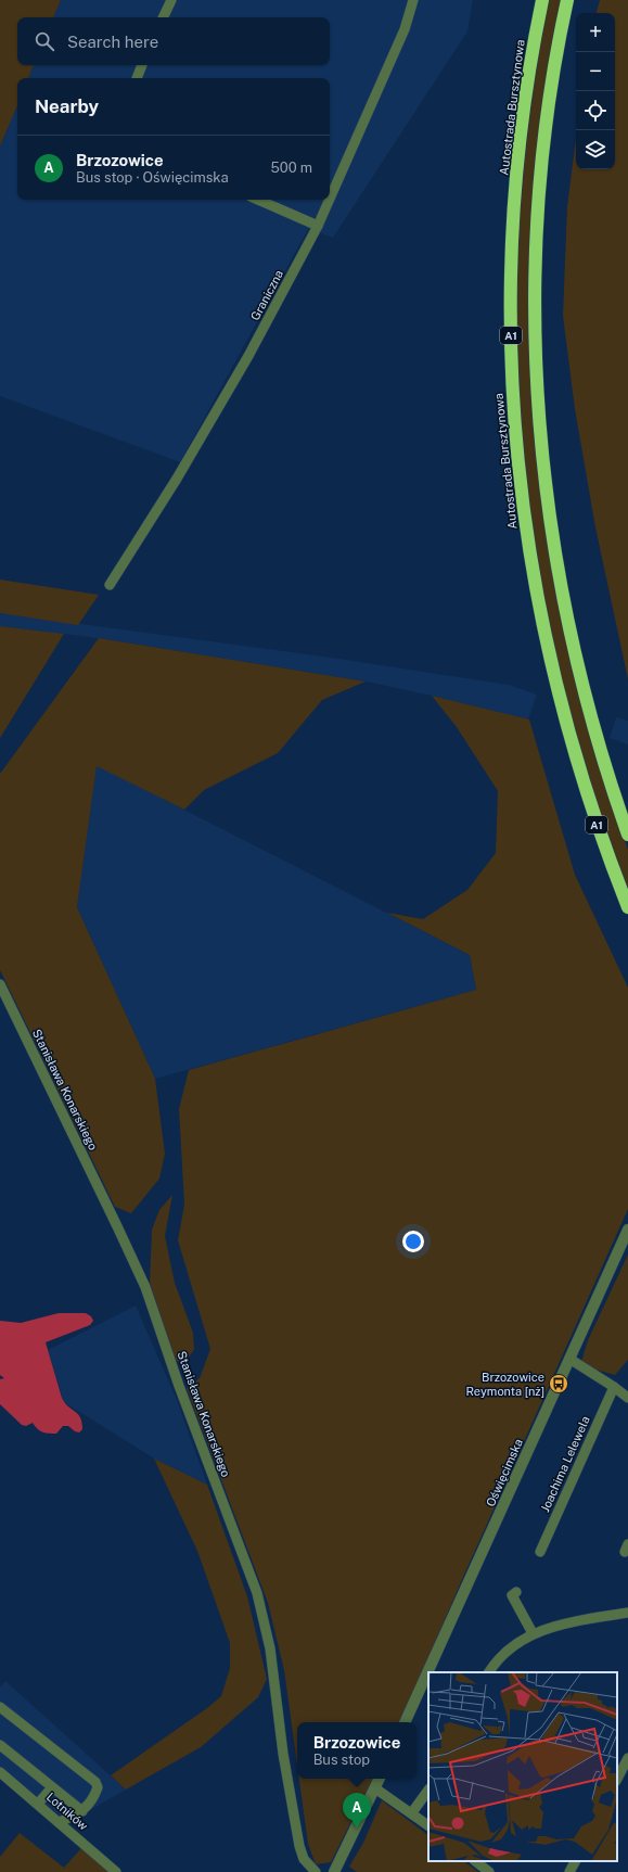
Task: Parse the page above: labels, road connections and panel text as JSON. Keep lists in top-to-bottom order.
{
  "streets": {
    "highway": ["Autostrada Bursztynowa", "A1"],
    "street": [
      "Graniczna",
      "Stanisława Konarskiego",
      "Joachima Lelewela",
      "Oświęcimska",
      "Lotników"
    ]
  },
  "places": {
    "bus stop": ["Brzozowice Reymonta [nż]"]
  },
  "page": {
    "map_buttons": ["+", "−"],
    "search": "Search here",
    "heading": "Nearby",
    "list": [
      {
        "mark": "A",
        "name": "Brzozowice",
        "note": "Bus stop · Oświęcimska",
        "value": "500 m"
      }
    ],
    "popup": ["Brzozowice", "Bus stop"],
    "pins": "A"
  }
}
